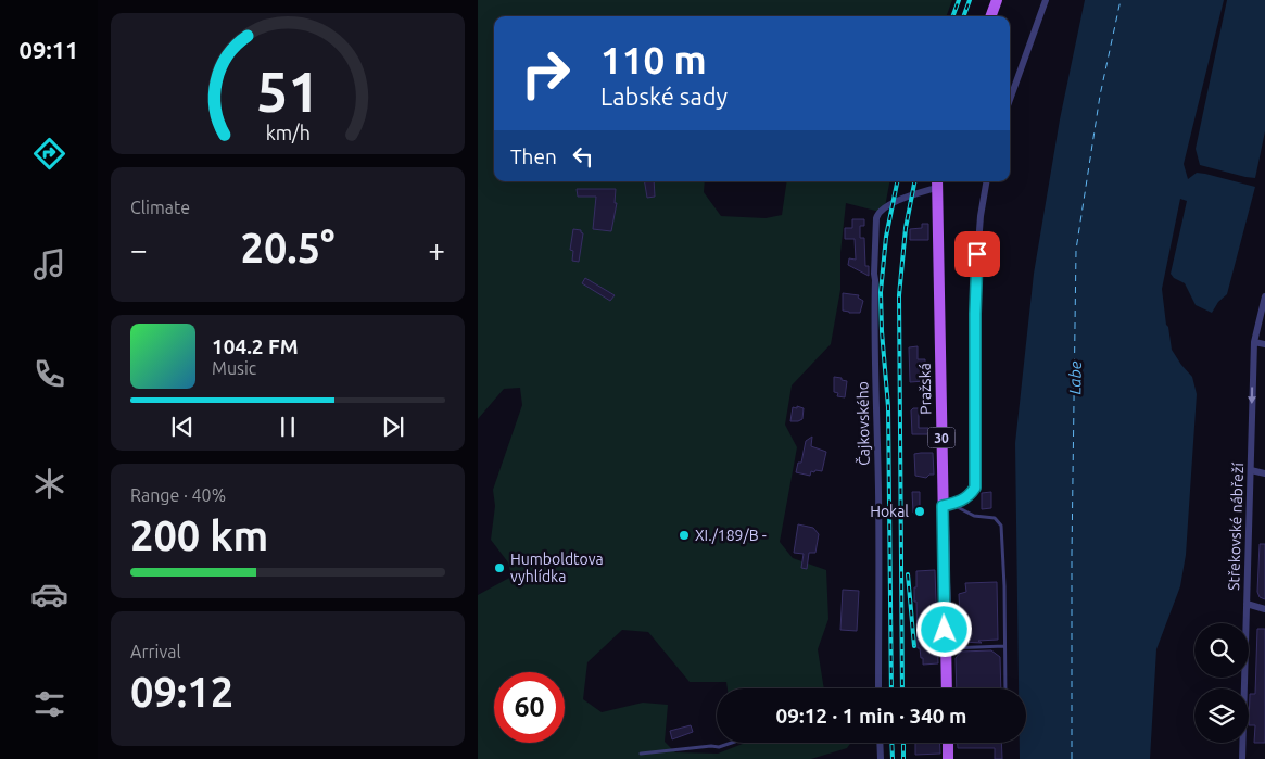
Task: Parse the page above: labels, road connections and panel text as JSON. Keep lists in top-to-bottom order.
{
  "streets": {
    "main road": ["Pražská", "30"],
    "street": ["Čajkovského", "Střekovské nábřeží"]
  },
  "crossings": [
    ["Pražská", "Čajkovského"]
  ],
  "water": ["Labe"],
  "places": ["Hokal", "XI./189/B -", "Humboldtova vyhlídka"],
  "page": {
    "tabs": "09:11",
    "turn": ["110 m", "Labské sady"],
    "then": "Then",
    "tile": [
      "Climate",
      ["Range · 40%", "200 km"],
      ["Arrival", "09:12"]
    ],
    "heat": ["−", "20.5°", "+"],
    "song": ["104.2 FM", "Music"],
    "limit": "60",
    "trip": "09:12 · 1 min · 340 m",
    "gauge": ["51", "km/h"]
  }
}
